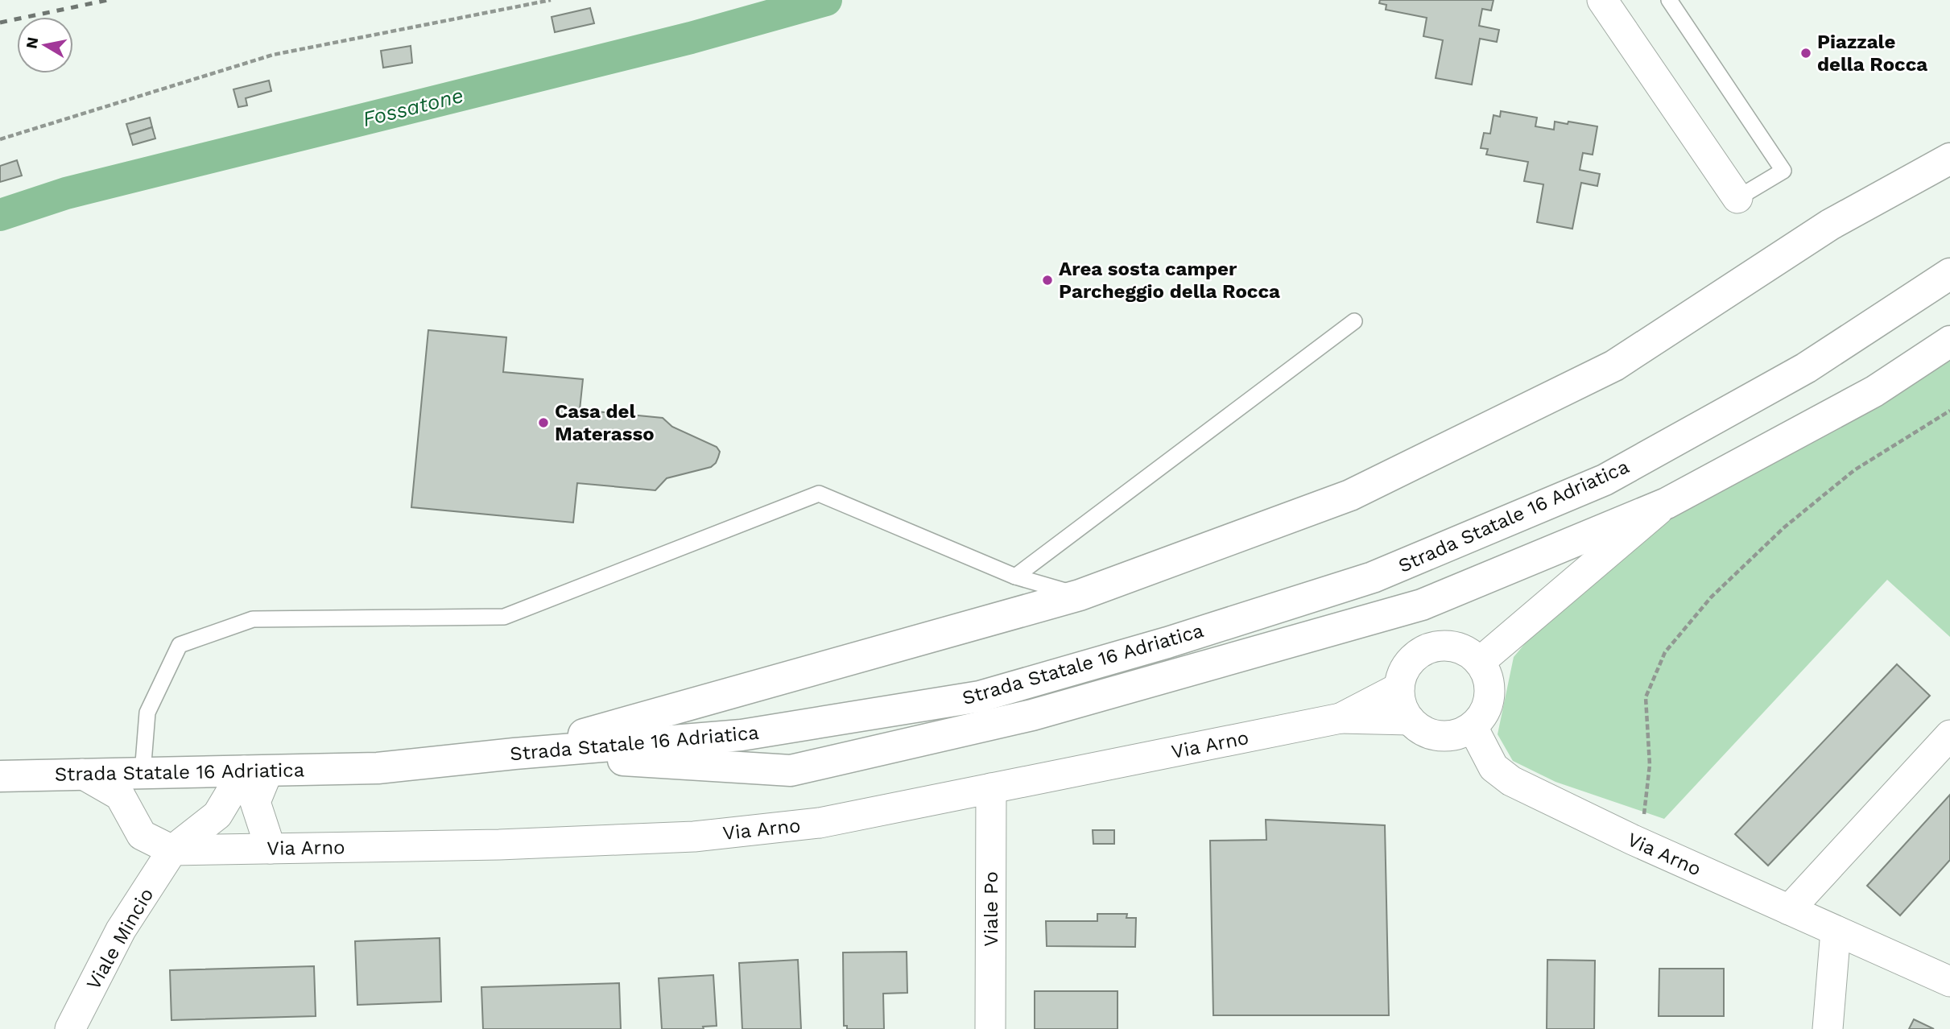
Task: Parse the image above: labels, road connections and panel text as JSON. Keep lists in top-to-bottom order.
{
  "streets": {
    "main road": ["Strada Statale 16 Adriatica"],
    "street": ["Via Arno", "Viale Po", "Viale Mincio"]
  },
  "crossings": [
    ["Strada Statale 16 Adriatica", "Viale Mincio"],
    ["Via Arno", "Viale Po"],
    ["Via Arno", "Viale Mincio"]
  ],
  "water": ["Fossatone"],
  "places": ["Piazzale della Rocca", "Area sosta camper Parcheggio della Rocca", "Casa del Materasso"],
  "north": "left"
}
